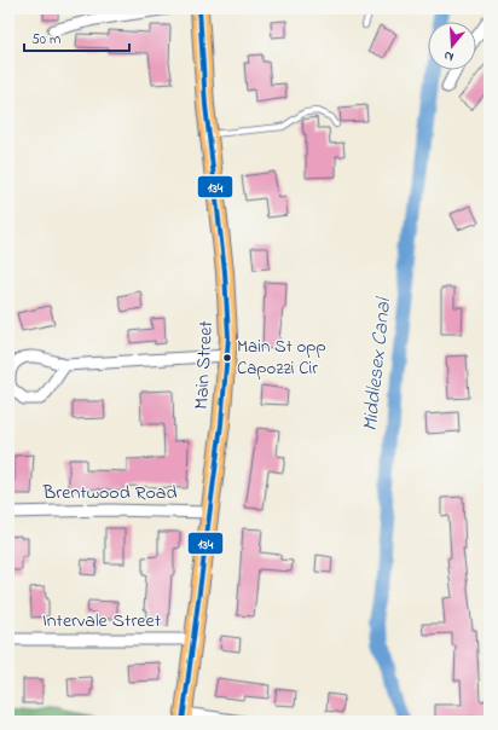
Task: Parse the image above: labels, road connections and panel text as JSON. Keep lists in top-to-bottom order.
{
  "streets": {
    "main road": ["Main Street"],
    "street": ["Brentwood Road", "Intervale Street"]
  },
  "crossings": [
    ["Main Street", "Brentwood Road"],
    ["Main Street", "Intervale Street"]
  ],
  "water": ["Middlesex Canal"],
  "places": ["Main St opp Capozzi Cir"],
  "lines": ["transit line 134"],
  "scale_bar": "50 m",
  "north": "bottom"
}
